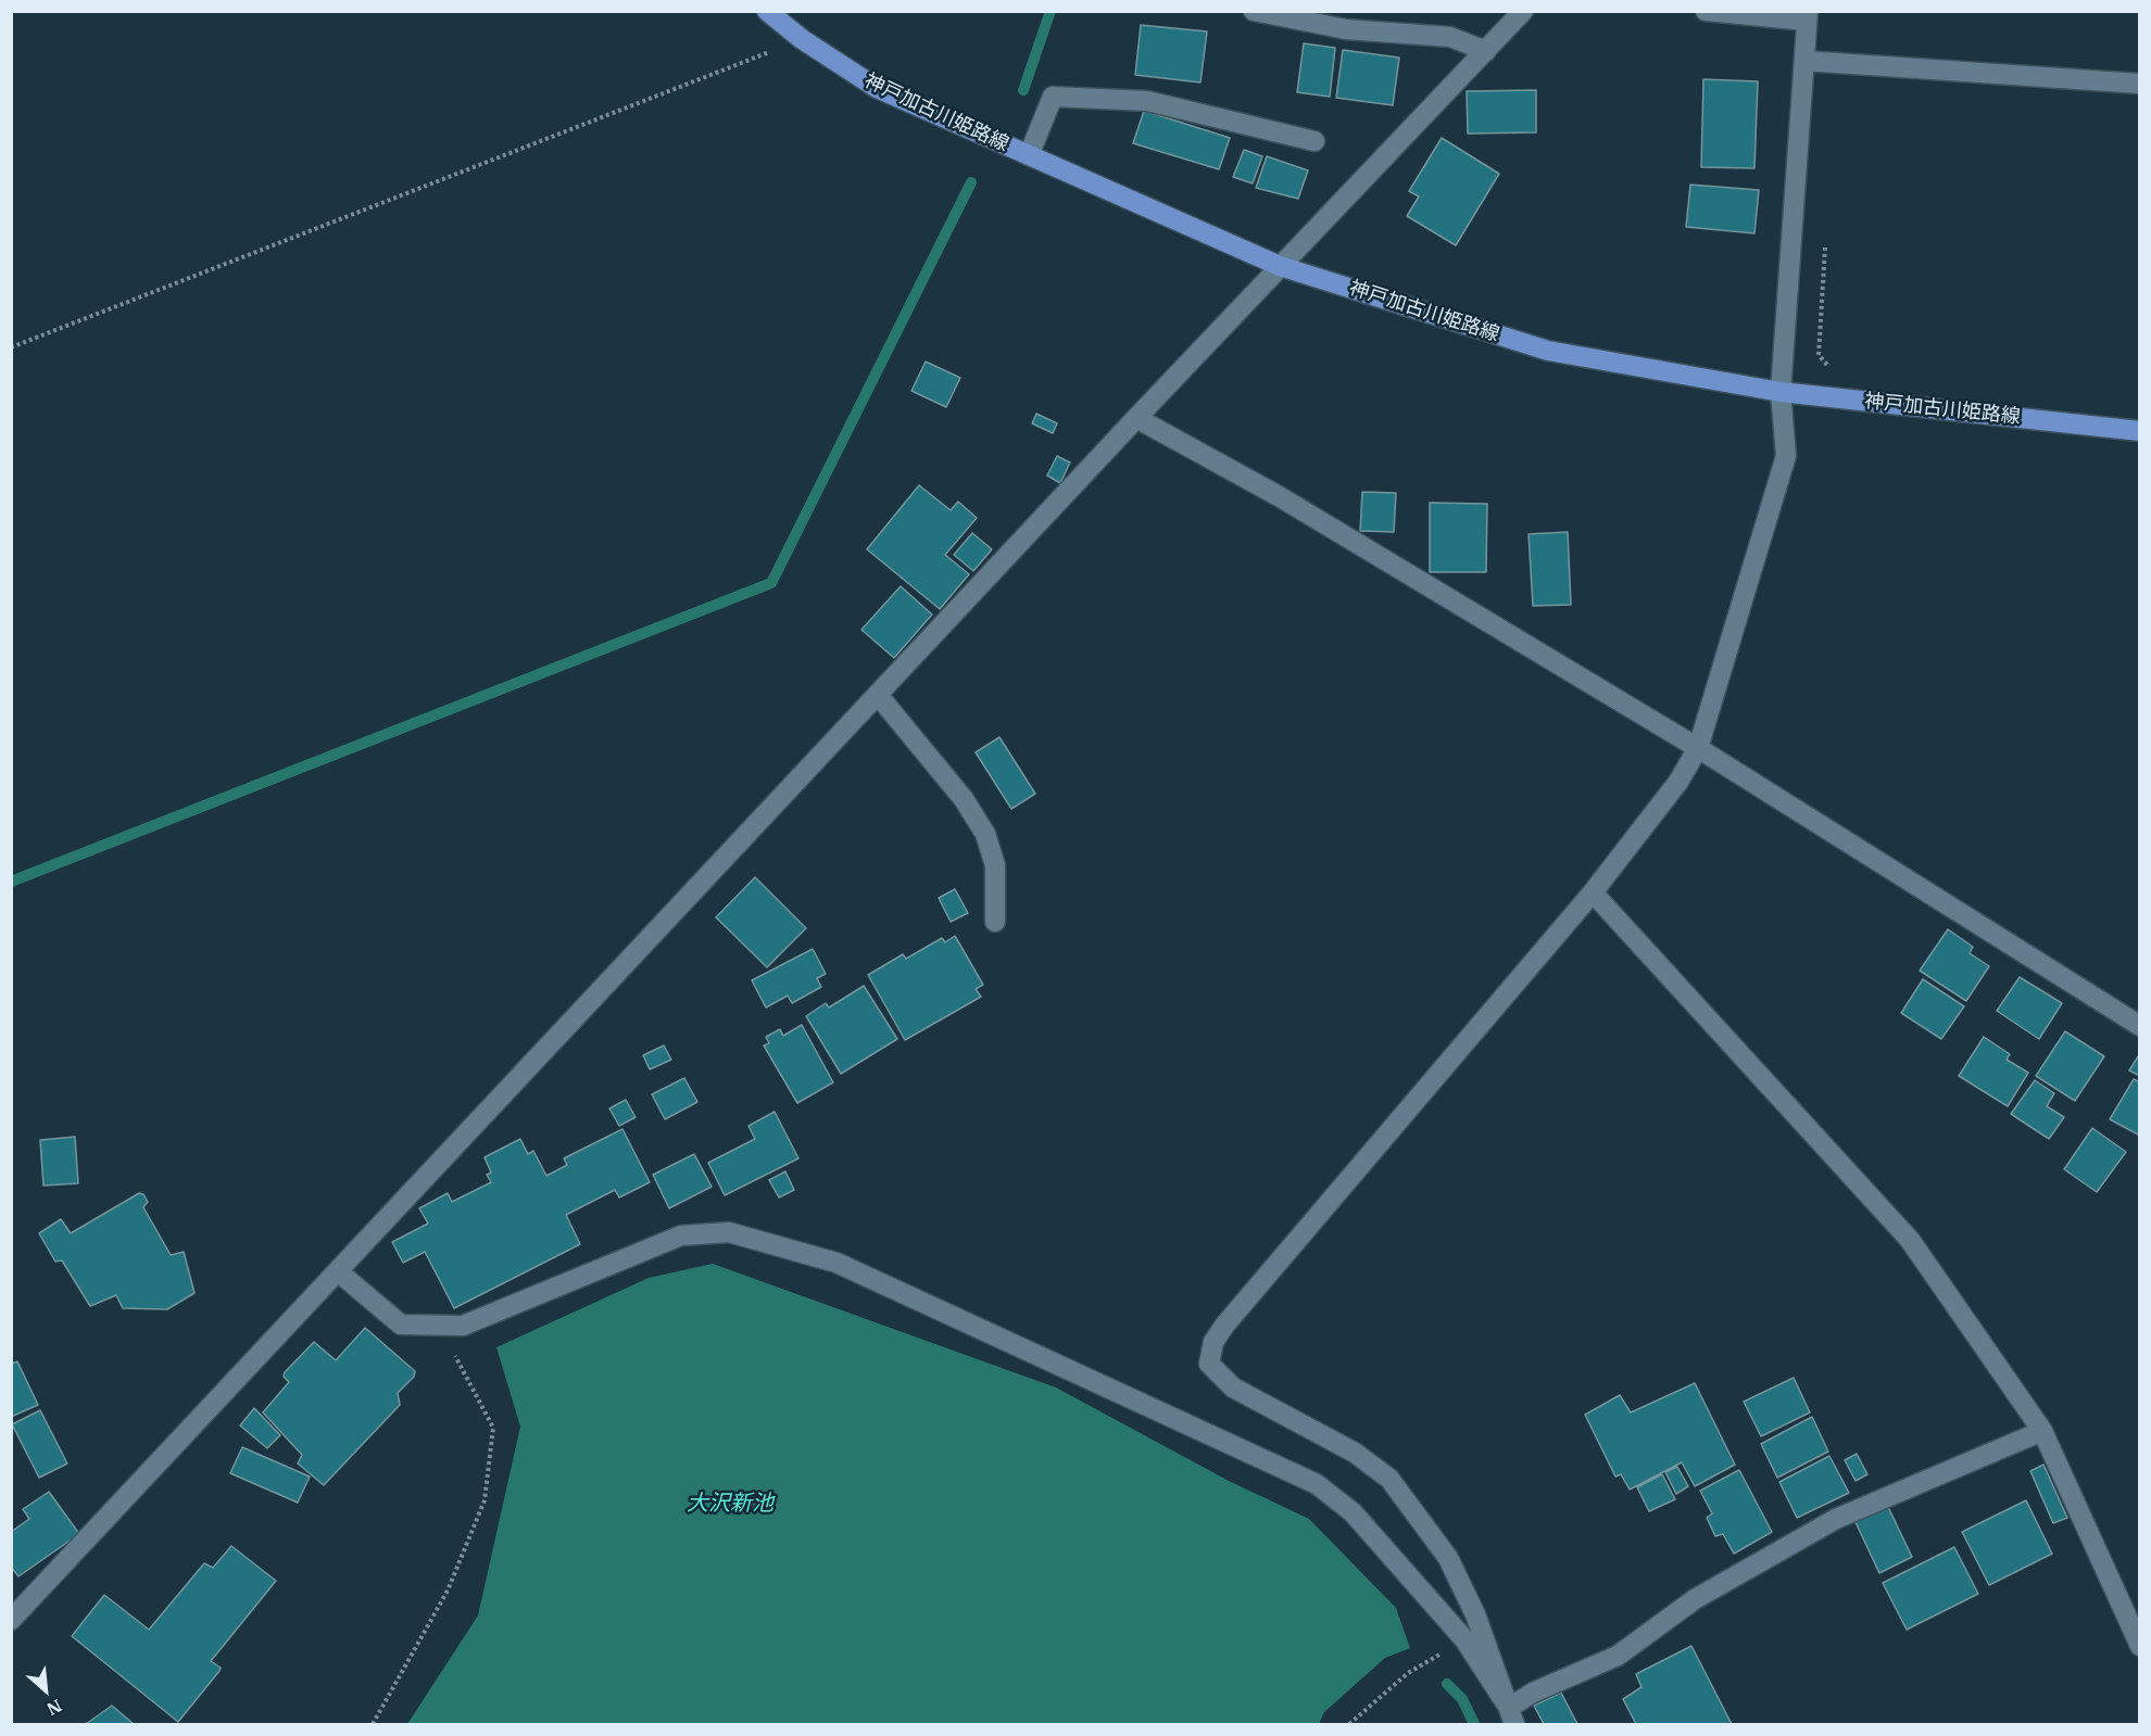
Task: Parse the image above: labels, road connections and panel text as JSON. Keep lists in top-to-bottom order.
{
  "streets": {
    "main road": ["神戸加古川姫路線"]
  },
  "water": ["大沢新池"],
  "north": "bottom right"
}
